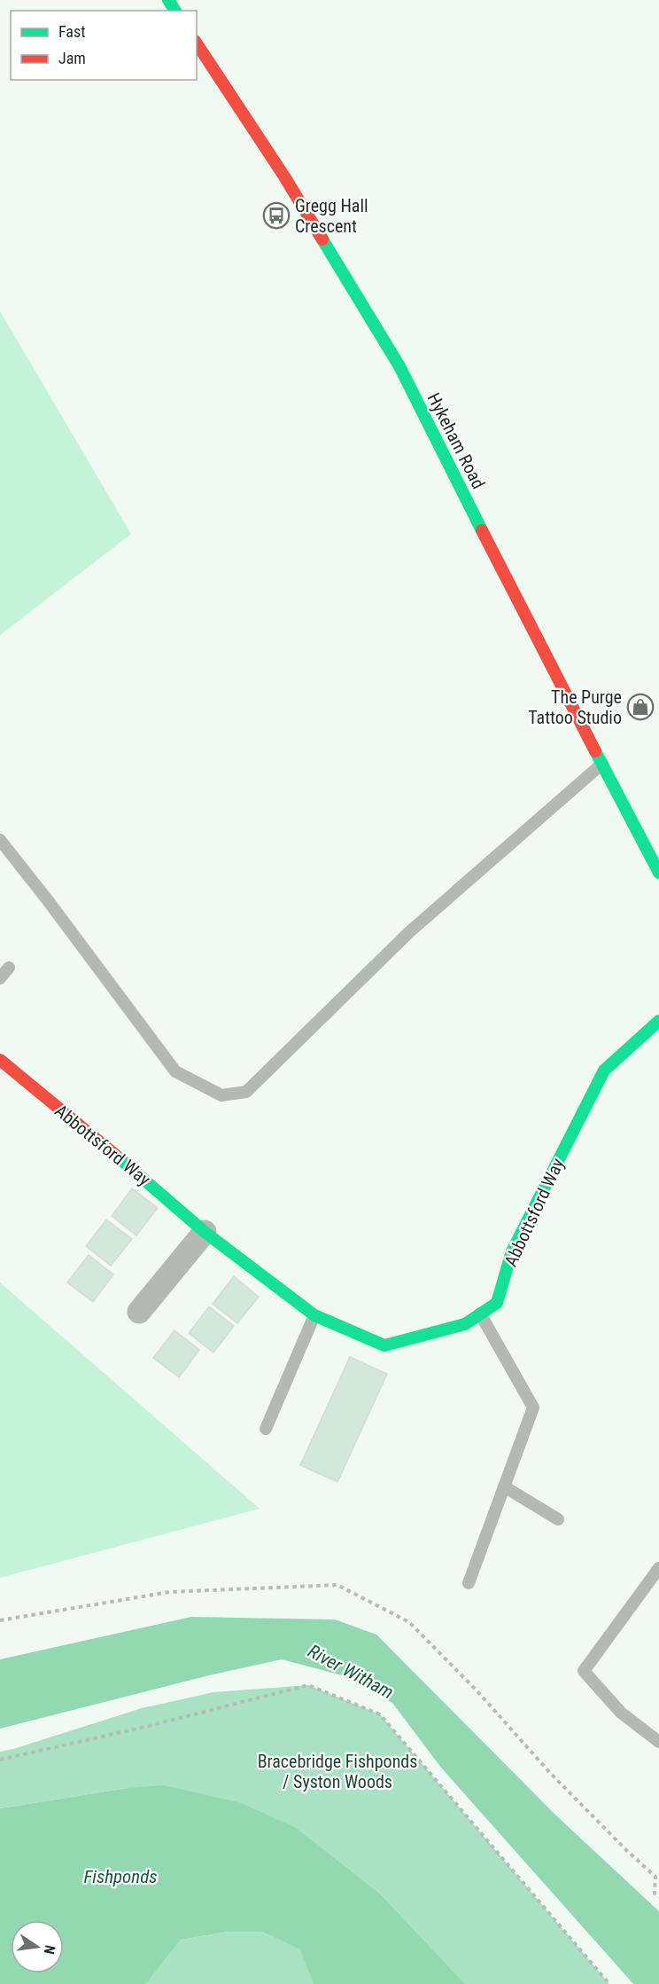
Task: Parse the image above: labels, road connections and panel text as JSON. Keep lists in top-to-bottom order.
{
  "streets": {
    "street": ["Hykeham Road", "Abbottsford Way"]
  },
  "water": ["River Witham", "Fishponds"],
  "parks": ["Bracebridge Fishponds / Syston Woods"],
  "places": {
    "bus stop": ["Gregg Hall Crescent"],
    "shop": ["The Purge Tattoo Studio"]
  },
  "legend": ["Fast", "Jam"],
  "north": "right"
}
